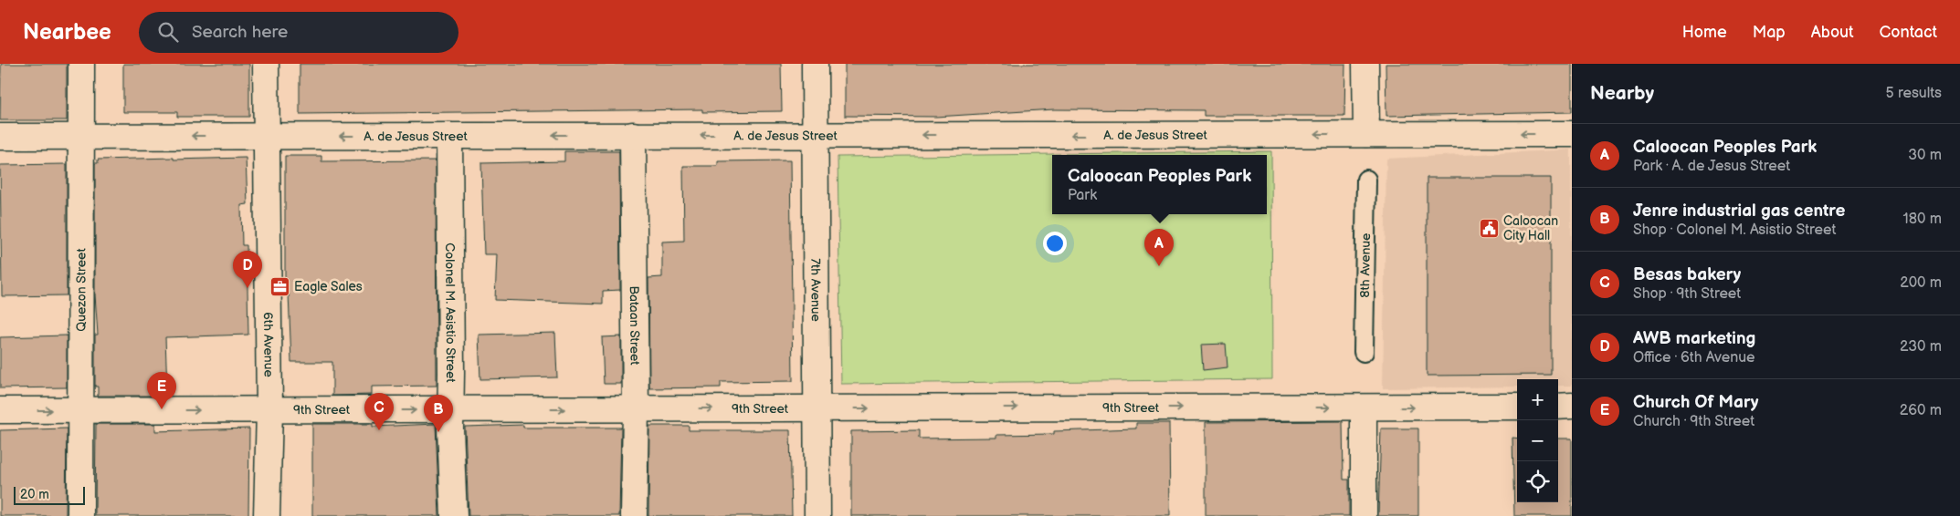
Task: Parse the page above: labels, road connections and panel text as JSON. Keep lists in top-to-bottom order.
{
  "streets": {
    "street": [
      "A. de Jesus Street",
      "8th Avenue",
      "Quezon Street",
      "7th Avenue",
      "Colonel M. Asistio Street",
      "Bataan Street",
      "6th Avenue",
      "9th Street"
    ]
  },
  "crossings": [
    ["A. de Jesus Street", "Quezon Street"],
    ["A. de Jesus Street", "7th Avenue"],
    ["A. de Jesus Street", "Colonel M. Asistio Street"],
    ["A. de Jesus Street", "Bataan Street"],
    ["A. de Jesus Street", "6th Avenue"],
    ["Quezon Street", "9th Street"],
    ["7th Avenue", "9th Street"],
    ["Colonel M. Asistio Street", "9th Street"],
    ["Bataan Street", "9th Street"],
    ["6th Avenue", "9th Street"]
  ],
  "one_way": ["A. de Jesus Street", "9th Street"],
  "places": {
    "public building": ["Caloocan City Hall"],
    "office": ["Eagle Sales"]
  },
  "scale_bar": "20 m",
  "page": {
    "header": "Nearbee",
    "search": "Search here",
    "nav": [
      "Home",
      "Map",
      "About",
      "Contact"
    ],
    "heading": ["Nearby", "5 results"],
    "list": [
      {
        "mark": "A",
        "name": "Caloocan Peoples Park",
        "note": "Park · A. de Jesus Street",
        "value": "30 m"
      },
      {
        "mark": "B",
        "name": "Jenre industrial gas centre",
        "note": "Shop · Colonel M. Asistio Street",
        "value": "180 m"
      },
      {
        "mark": "C",
        "name": "Besas bakery",
        "note": "Shop · 9th Street",
        "value": "200 m"
      },
      {
        "mark": "D",
        "name": "AWB marketing",
        "note": "Office · 6th Avenue",
        "value": "230 m"
      },
      {
        "mark": "E",
        "name": "Church Of Mary",
        "note": "Church · 9th Street",
        "value": "260 m"
      }
    ],
    "popup": ["Caloocan Peoples Park", "Park"],
    "pins": [
      "A",
      "D",
      "E",
      "C",
      "B"
    ],
    "map_buttons": ["+", "−"],
    "scale": "20 m"
  }
}
